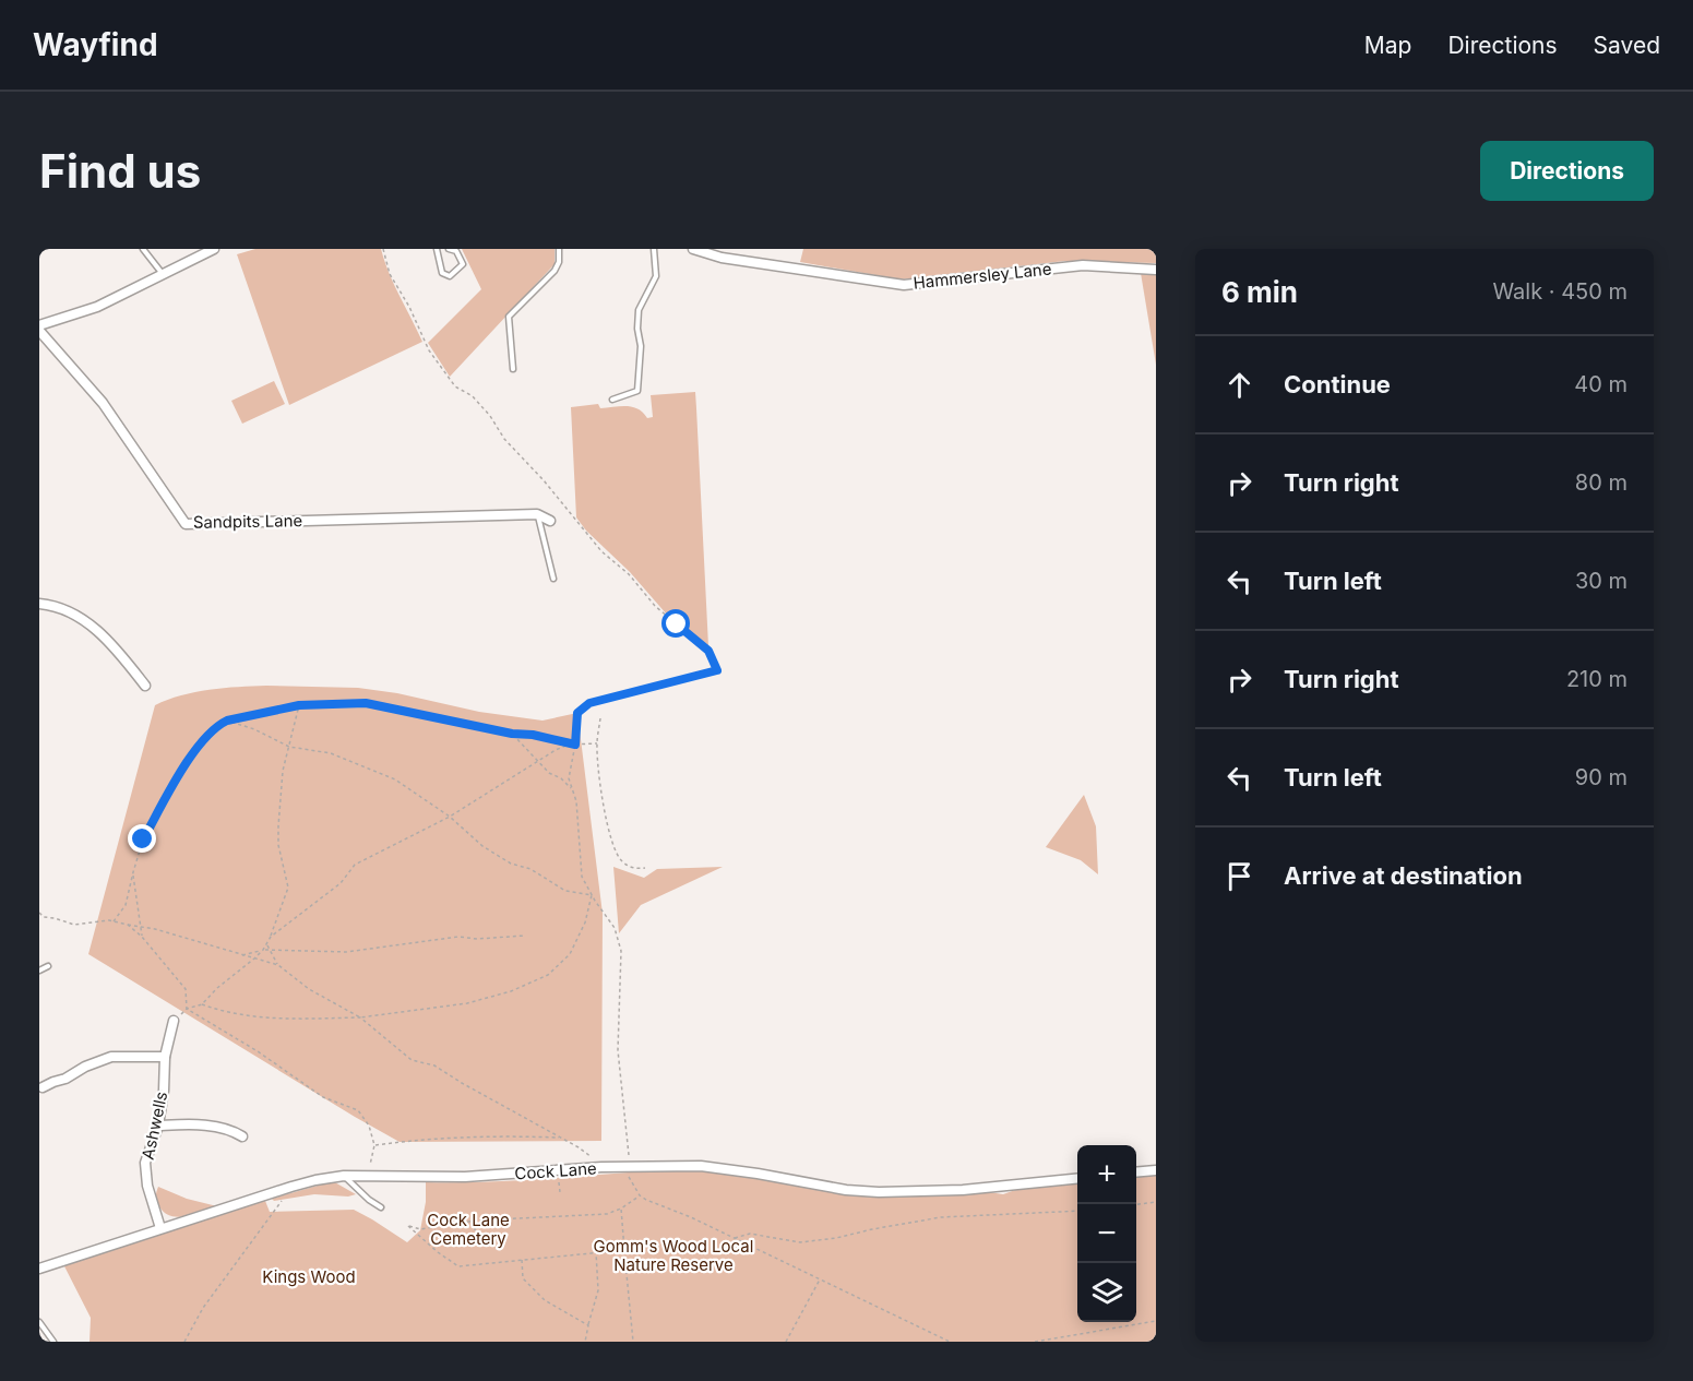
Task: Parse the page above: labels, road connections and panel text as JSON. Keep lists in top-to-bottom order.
{
  "streets": {
    "street": [
      "Hammersley Lane",
      "Sandpits Lane",
      "Ashwells",
      "Cock Lane"
    ]
  },
  "crossings": [
    ["Ashwells", "Cock Lane"]
  ],
  "parks": ["Cock Lane Cemetery", "Gomm's Wood Local Nature Reserve", "Kings Wood"],
  "page": {
    "header": "Wayfind",
    "nav": ["Map", "Directions", "Saved"],
    "buttons": "Directions",
    "title": "Find us",
    "heading": ["6 min", "Walk · 450 m"],
    "list": [
      ["Continue", "40 m"],
      ["Turn right", "80 m"],
      ["Turn left", "30 m"],
      ["Turn right", "210 m"],
      ["Turn left", "90 m"],
      "Arrive at destination"
    ],
    "map_buttons": ["+", "−"]
  }
}
